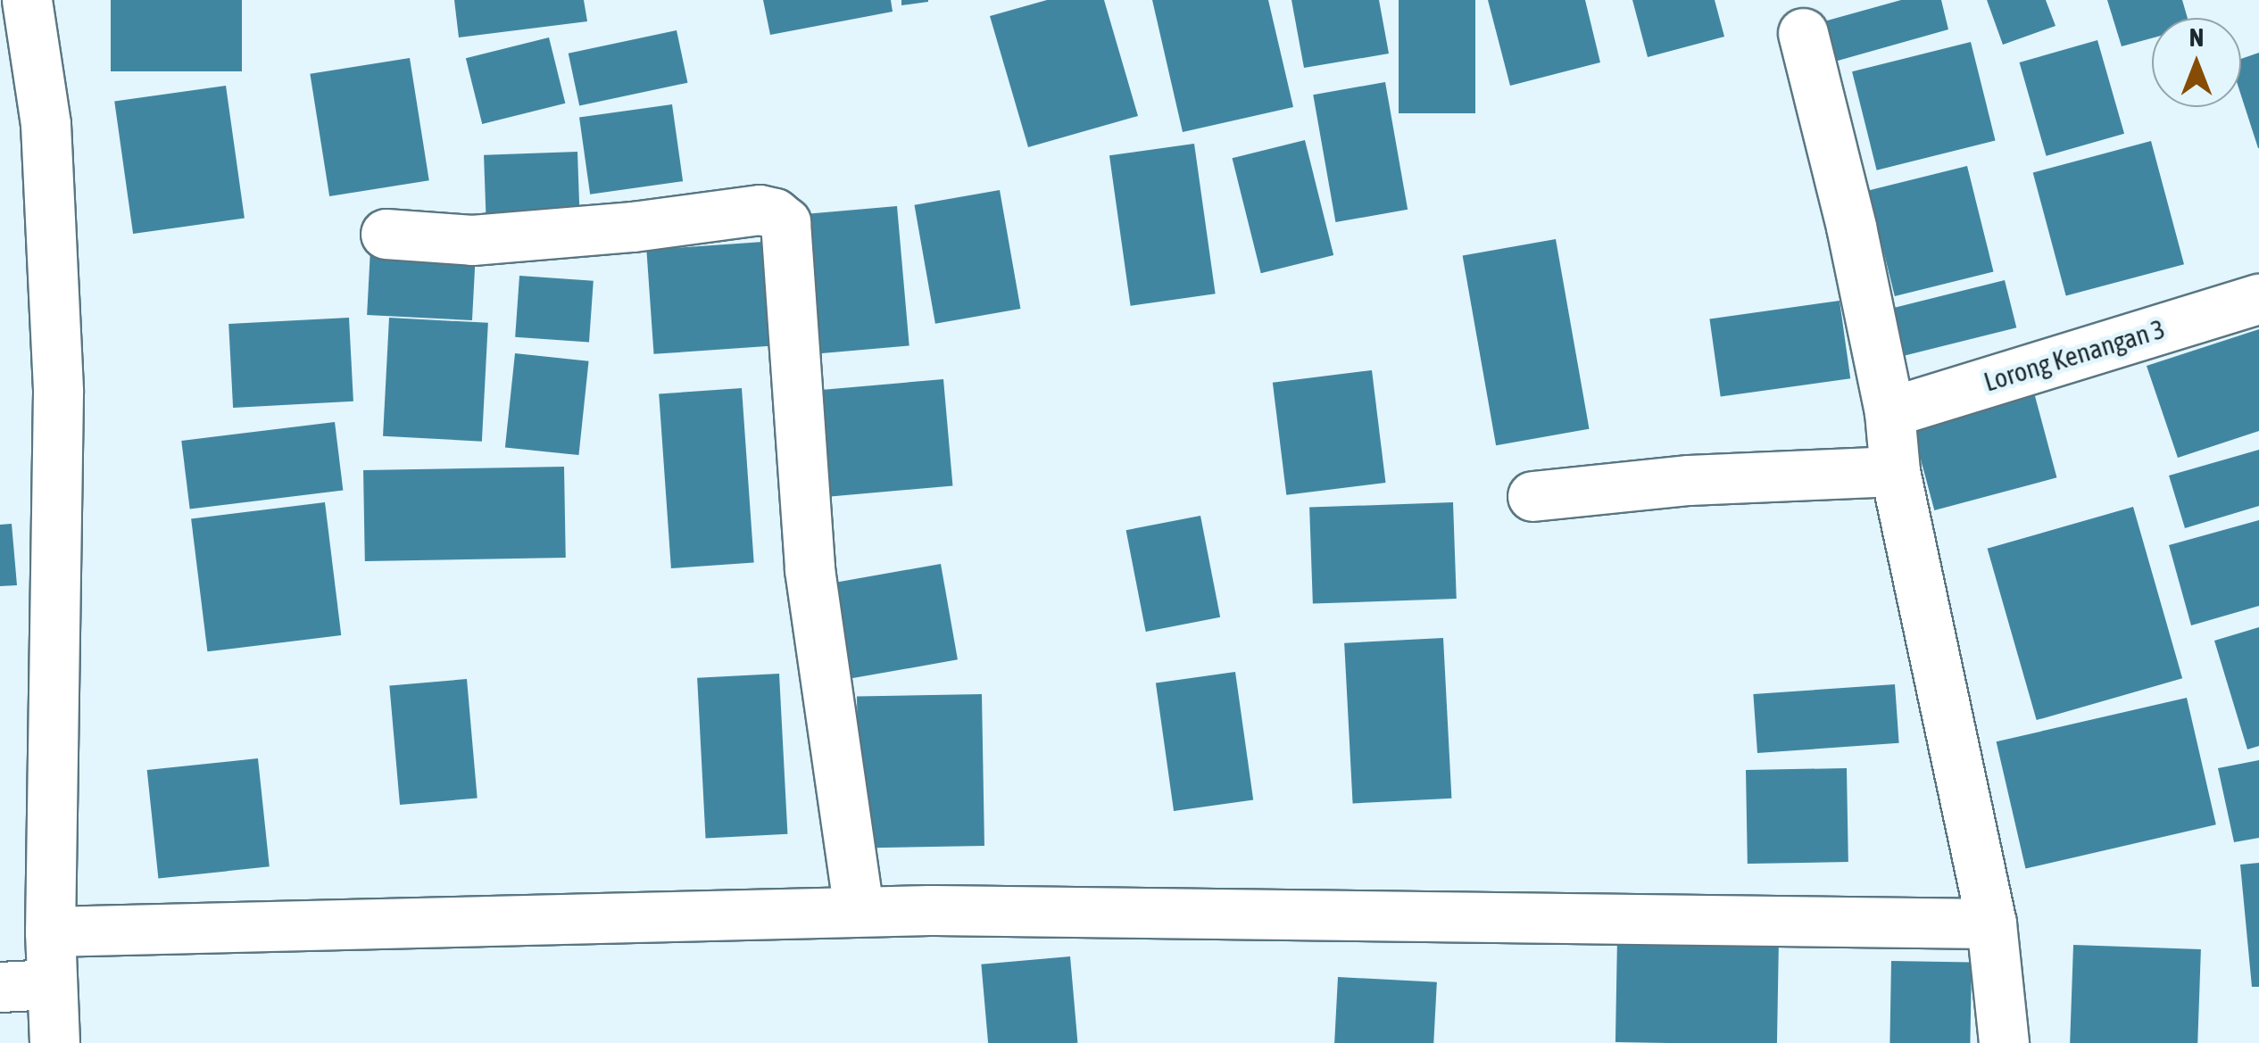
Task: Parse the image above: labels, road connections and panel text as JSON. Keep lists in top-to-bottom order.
{
  "streets": {
    "street": ["Lorong Kenangan 3"]
  },
  "north": "top"
}
